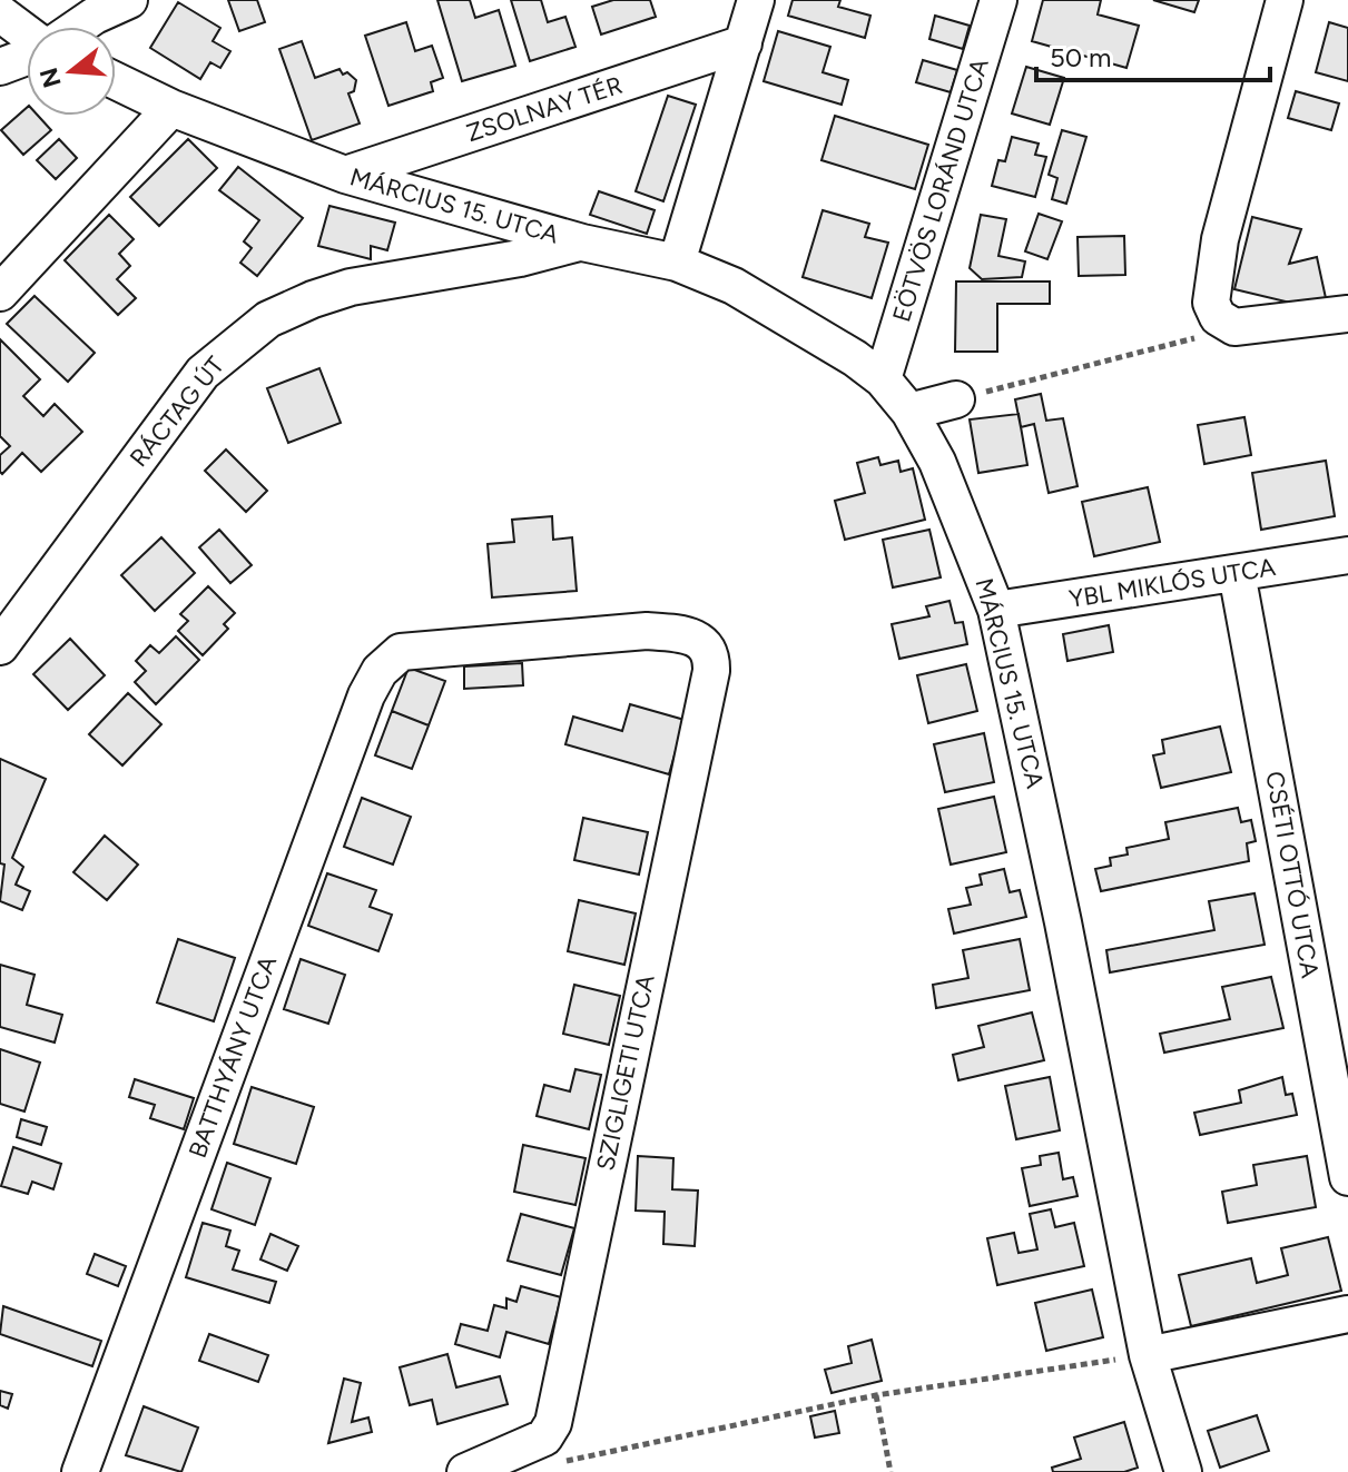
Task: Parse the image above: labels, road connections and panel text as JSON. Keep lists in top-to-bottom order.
{
  "streets": {
    "street": [
      "ZSOLNAY TÉR",
      "EÖTVÖS LORÁND UTCA",
      "MÁRCIUS 15. UTCA",
      "RÁCTAG ÚT",
      "YBL MIKLÓS UTCA",
      "CSÉTI OTTÓ UTCA",
      "BATTHYÁNY UTCA",
      "SZIGLIGETI UTCA"
    ]
  },
  "crossings": [
    ["ZSOLNAY TÉR", "MÁRCIUS 15. UTCA"],
    ["EÖTVÖS LORÁND UTCA", "MÁRCIUS 15. UTCA"],
    ["MÁRCIUS 15. UTCA", "RÁCTAG ÚT"],
    ["MÁRCIUS 15. UTCA", "YBL MIKLÓS UTCA"],
    ["YBL MIKLÓS UTCA", "CSÉTI OTTÓ UTCA"],
    ["BATTHYÁNY UTCA", "SZIGLIGETI UTCA"]
  ],
  "scale_bar": "50 m",
  "north": "left"
}
